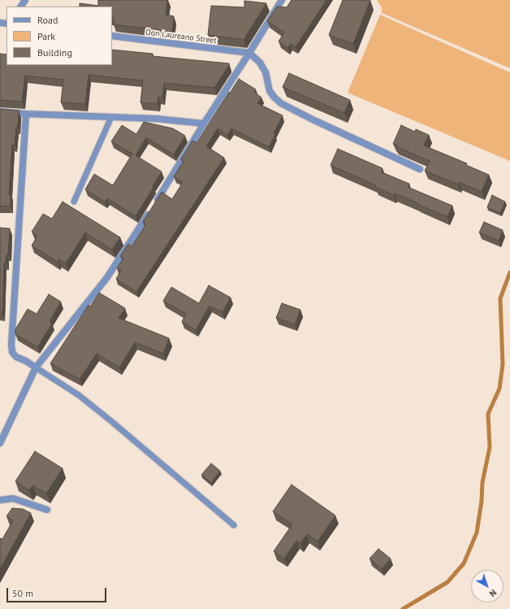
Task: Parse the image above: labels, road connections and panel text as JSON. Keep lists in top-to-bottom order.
{
  "streets": {
    "street": ["Don Laureano Street"]
  },
  "legend": ["Road", "Park", "Building"],
  "scale_bar": "50 m",
  "north": "bottom right"
}
